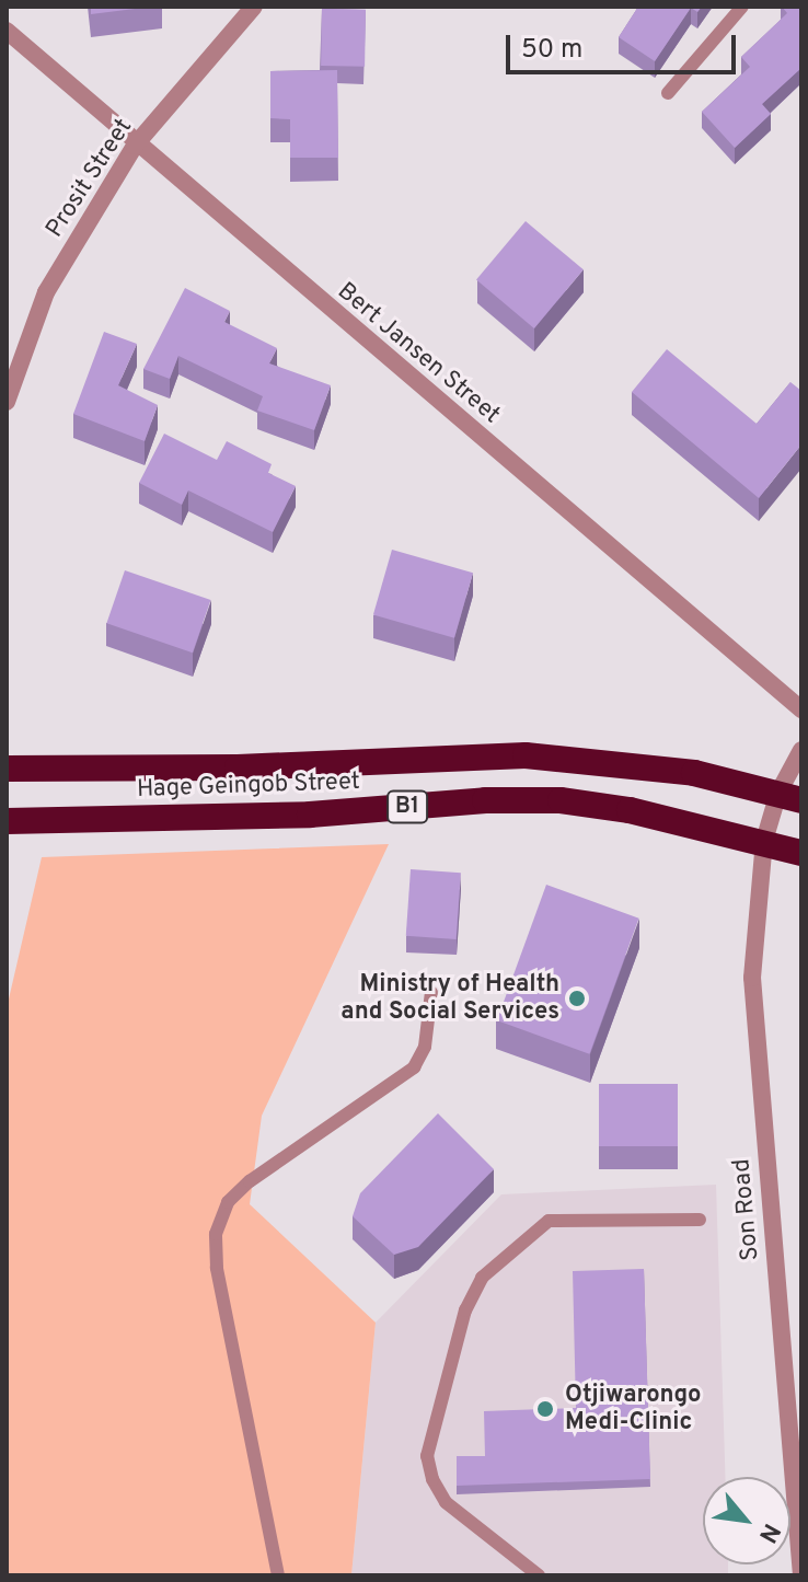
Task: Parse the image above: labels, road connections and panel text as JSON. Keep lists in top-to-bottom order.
{
  "streets": {
    "highway": ["Hage Geingob Street", "B1"],
    "street": ["Prosit Street", "Bert Jansen Street", "Son Road"]
  },
  "crossings": [
    ["Prosit Street", "Bert Jansen Street"],
    ["Hage Geingob Street", "Son Road"]
  ],
  "places": ["Ministry of Health and Social Services", "Otjiwarongo Medi-Clinic"],
  "scale_bar": "50 m",
  "north": "bottom right"
}
